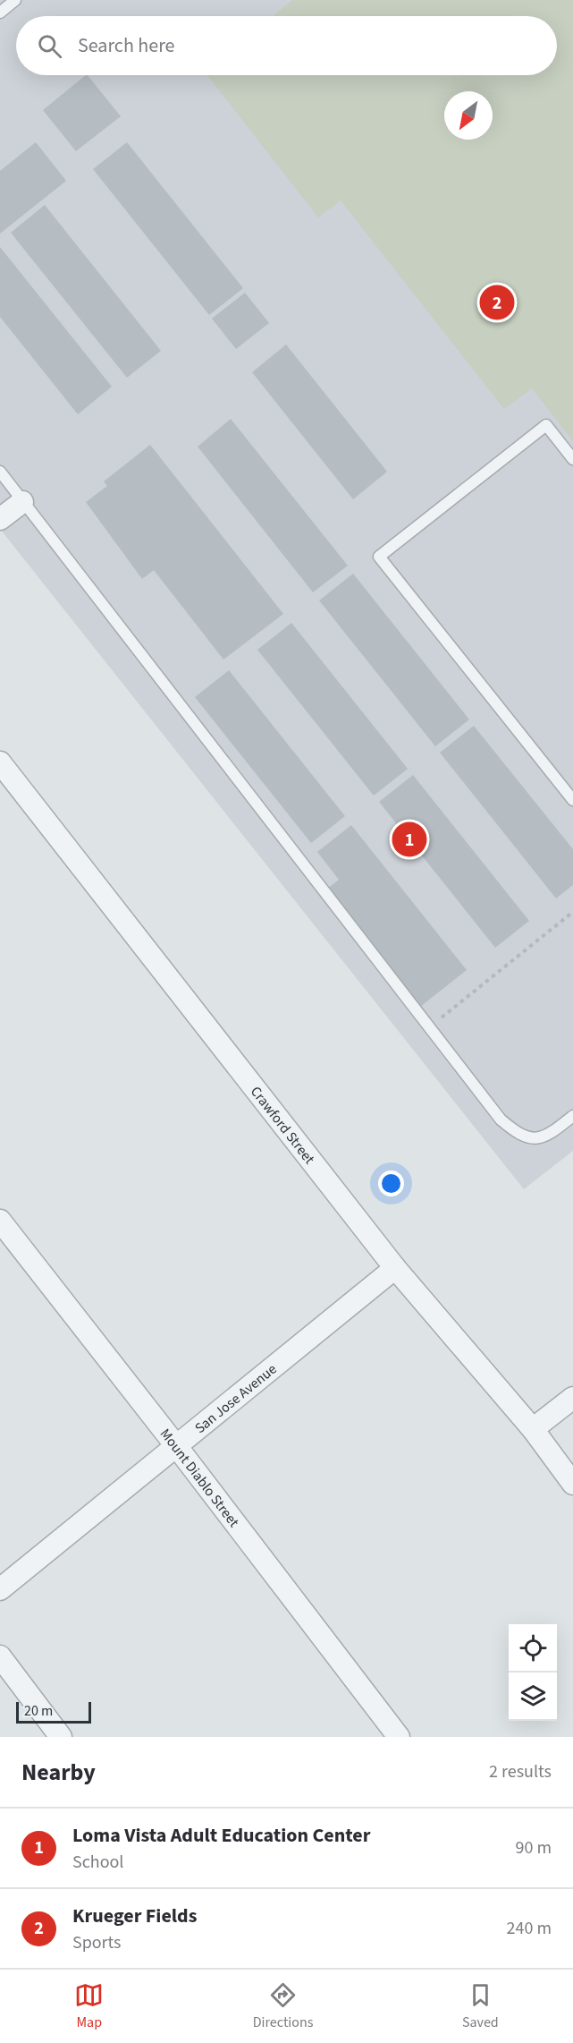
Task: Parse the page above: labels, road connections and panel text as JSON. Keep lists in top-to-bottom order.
{
  "streets": {
    "street": ["Crawford Street", "San Jose Avenue", "Mount Diablo Street"]
  },
  "crossings": [
    ["Crawford Street", "San Jose Avenue"],
    ["San Jose Avenue", "Mount Diablo Street"]
  ],
  "scale_bar": "20 m",
  "north": "bottom left",
  "page": {
    "search": "Search here",
    "pins": ["2", "1"],
    "scale": "20 m",
    "heading": ["Nearby", "2 results"],
    "list": [
      {
        "mark": "1",
        "name": "Loma Vista Adult Education Center",
        "note": "School",
        "value": "90 m"
      },
      {
        "mark": "2",
        "name": "Krueger Fields",
        "note": "Sports",
        "value": "240 m"
      }
    ],
    "nav": ["Map", "Directions", "Saved"]
  }
}
